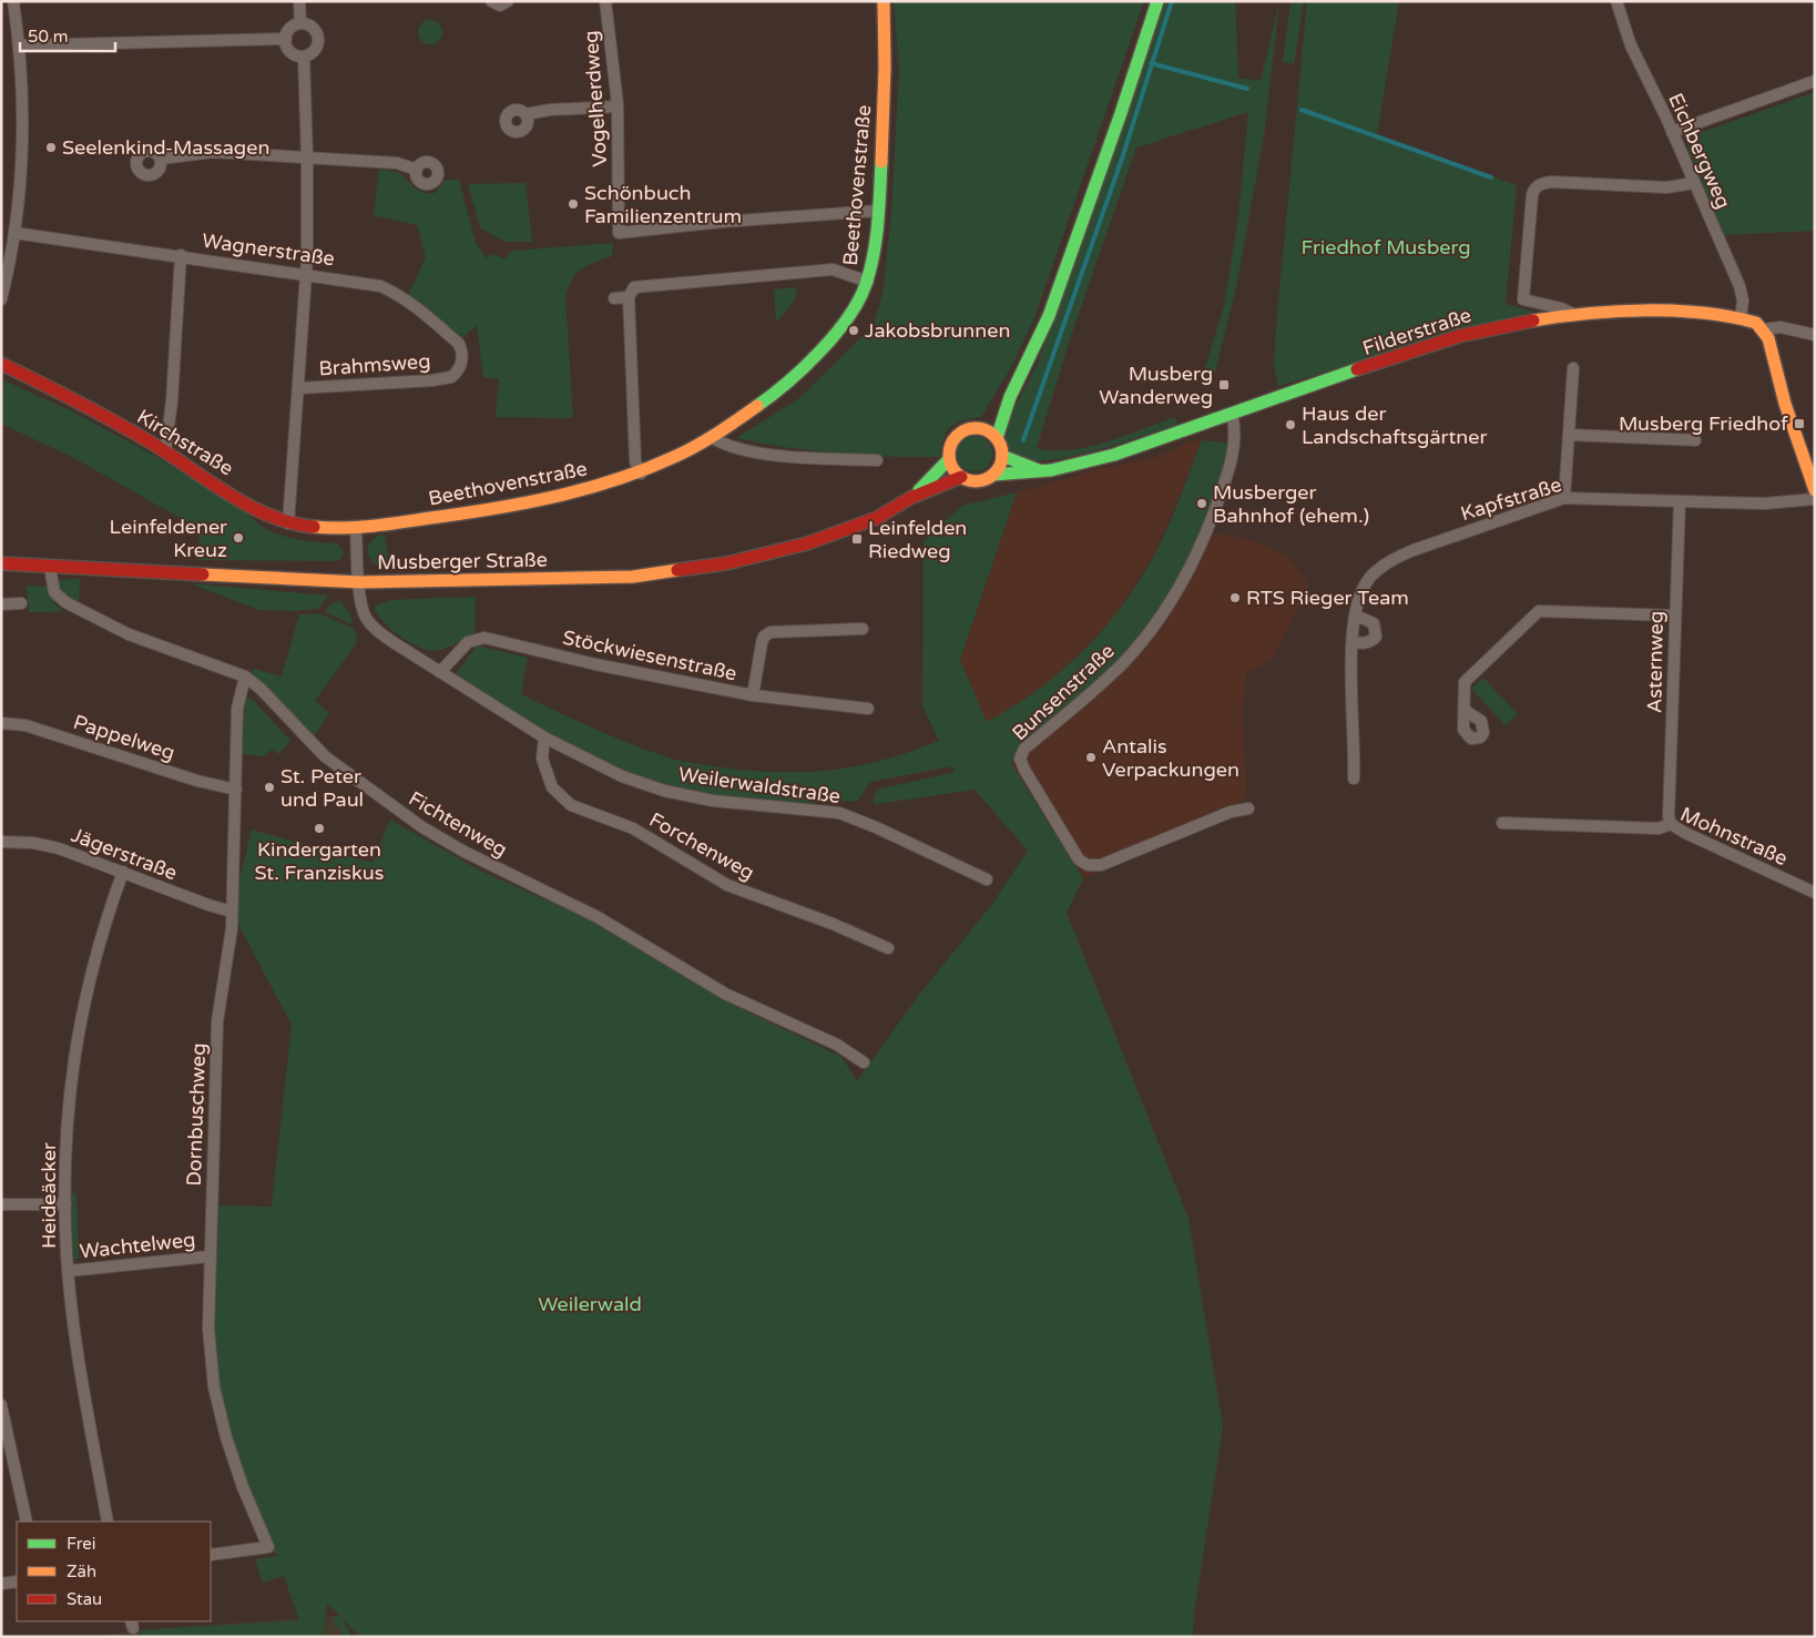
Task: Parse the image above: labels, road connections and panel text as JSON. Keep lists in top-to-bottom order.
{
  "streets": {
    "main road": [
      "Beethovenstraße",
      "Filderstraße",
      "Kirchstraße",
      "Musberger Straße"
    ],
    "street": [
      "Vogelherdweg",
      "Eichbergweg",
      "Wagnerstraße",
      "Brahmsweg",
      "Kapfstraße",
      "Stöckwiesenstraße",
      "Asternweg",
      "Bunsenstraße",
      "Pappelweg",
      "Weilerwaldstraße",
      "Fichtenweg",
      "Mohnstraße",
      "Forchenweg",
      "Jägerstraße",
      "Dornbuschweg",
      "Heideäcker",
      "Wachtelweg"
    ]
  },
  "crossings": [
    ["Vogelherdweg", "Beethovenstraße"],
    ["Eichbergweg", "Filderstraße"],
    ["Beethovenstraße", "Kirchstraße"],
    ["Wagnerstraße", "Brahmsweg"],
    ["Filderstraße", "Musberger Straße"],
    ["Filderstraße", "Bunsenstraße"],
    ["Kapfstraße", "Asternweg"],
    ["Musberger Straße", "Weilerwaldstraße"],
    ["Musberger Straße", "Fichtenweg"],
    ["Stöckwiesenstraße", "Weilerwaldstraße"],
    ["Asternweg", "Mohnstraße"],
    ["Pappelweg", "Dornbuschweg"],
    ["Weilerwaldstraße", "Forchenweg"],
    ["Fichtenweg", "Dornbuschweg"],
    ["Jägerstraße", "Dornbuschweg"],
    ["Jägerstraße", "Heideäcker"],
    ["Dornbuschweg", "Wachtelweg"],
    ["Heideäcker", "Wachtelweg"]
  ],
  "parks": ["Friedhof Musberg", "Weilerwald"],
  "places": {
    "other": [
      "Seelenkind-Massagen",
      "Schönbuch Familienzentrum",
      "Jakobsbrunnen",
      "Haus der Landschaftsgärtner",
      "Musberger Bahnhof (ehem.)",
      "Leinfeldener Kreuz",
      "RTS Rieger Team",
      "Antalis Verpackungen",
      "St. Peter und Paul",
      "Kindergarten St. Franziskus"
    ],
    "transit": ["Musberg Wanderweg", "Musberg Friedhof", "Leinfelden Riedweg"]
  },
  "legend": ["Frei", "Zäh", "Stau"],
  "scale_bar": "50 m"
}
